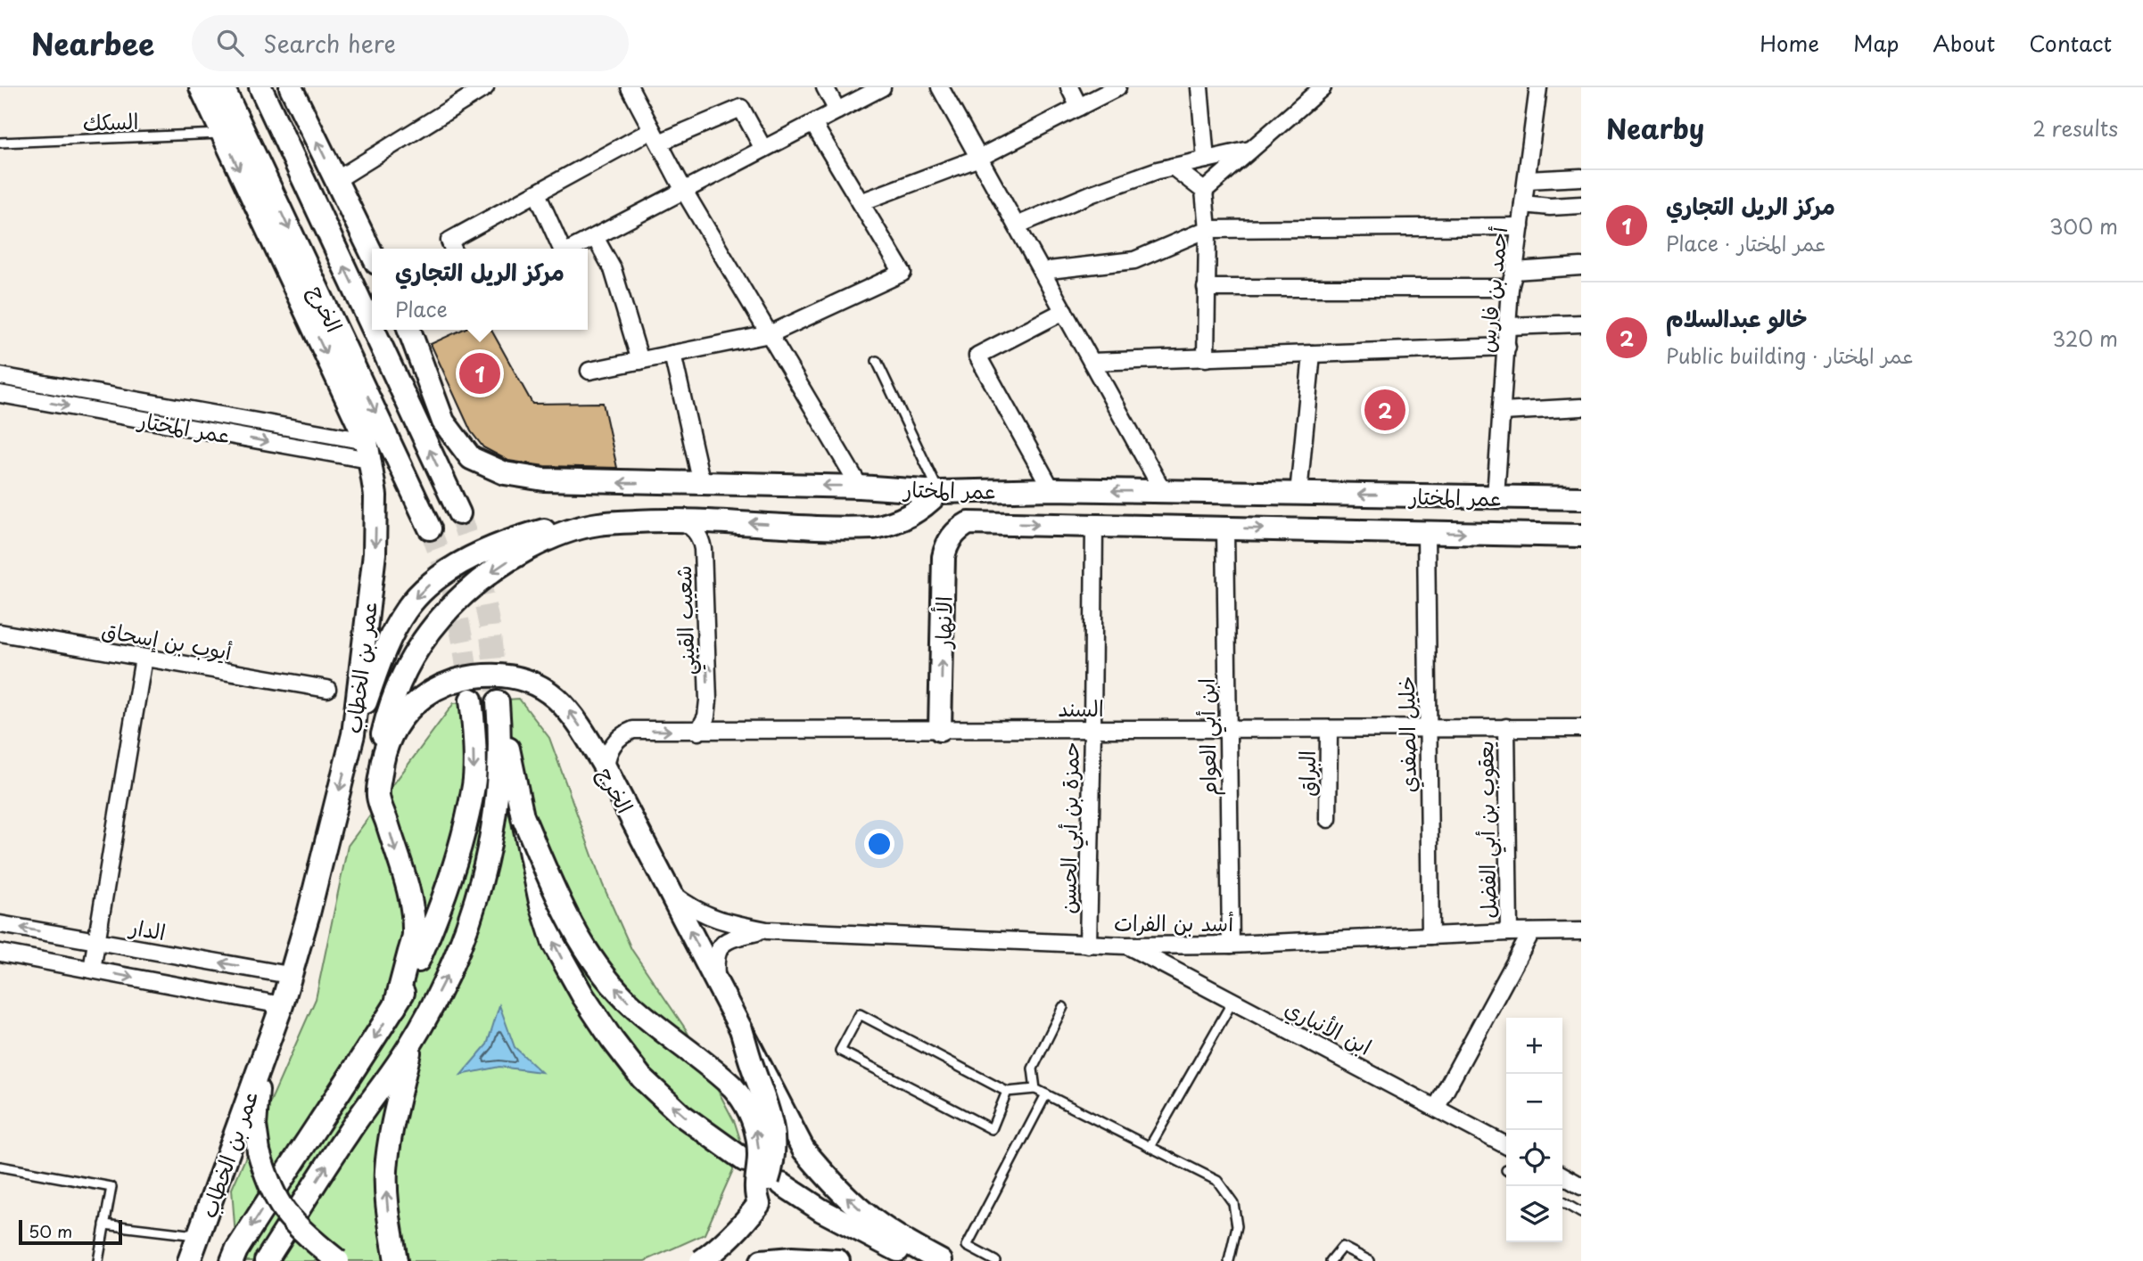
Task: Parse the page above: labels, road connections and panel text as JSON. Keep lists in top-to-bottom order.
{
  "streets": {
    "main road": [
      "الخرج",
      "عمر المختار",
      "الأنهار",
      "عمر بن الخطاب"
    ],
    "street": [
      "أحمد بن فارس",
      "شعيب القيني",
      "أيوب بن إسحاق",
      "السند",
      "خليل الصفدي",
      "ابن أبي العوام",
      "البراق",
      "حمزة بن أبي الحسن",
      "يعقوب بن أبي الفضل",
      "أسد بن الفرات",
      "الدار",
      "ابن الأنباري"
    ],
    "lane": ["السكك"]
  },
  "crossings": [
    ["السكك", "عمر بن الخطاب"],
    ["أحمد بن فارس", "عمر المختار"],
    ["الخرج", "السند"],
    ["الخرج", "أسد بن الفرات"],
    ["عمر المختار", "الأنهار"],
    ["عمر المختار", "عمر بن الخطاب"],
    ["عمر المختار", "خليل الصفدي"],
    ["عمر المختار", "ابن أبي العوام"],
    ["عمر المختار", "حمزة بن أبي الحسن"],
    ["شعيب القيني", "السند"],
    ["الأنهار", "السند"],
    ["عمر بن الخطاب", "الدار"],
    ["السند", "خليل الصفدي"],
    ["السند", "ابن أبي العوام"],
    ["السند", "البراق"],
    ["السند", "حمزة بن أبي الحسن"],
    ["السند", "يعقوب بن أبي الفضل"],
    ["خليل الصفدي", "أسد بن الفرات"],
    ["ابن أبي العوام", "أسد بن الفرات"],
    ["حمزة بن أبي الحسن", "أسد بن الفرات"],
    ["يعقوب بن أبي الفضل", "أسد بن الفرات"],
    ["أسد بن الفرات", "ابن الأنباري"]
  ],
  "one_way": ["شعيب القيني", "الأنهار"],
  "scale_bar": "50 m",
  "page": {
    "header": "Nearbee",
    "search": "Search here",
    "nav": [
      "Home",
      "Map",
      "About",
      "Contact"
    ],
    "heading": ["Nearby", "2 results"],
    "list": [
      {
        "mark": "1",
        "name": "مركز الريل التجاري",
        "note": "Place · عمر المختار",
        "value": "300 m"
      },
      {
        "mark": "2",
        "name": "خالو عبدالسلام",
        "note": "Public building · عمر المختار",
        "value": "320 m"
      }
    ],
    "popup": ["مركز الريل التجاري", "Place"],
    "pins": ["1", "2"],
    "map_buttons": ["+", "−"],
    "scale": "50 m"
  }
}
